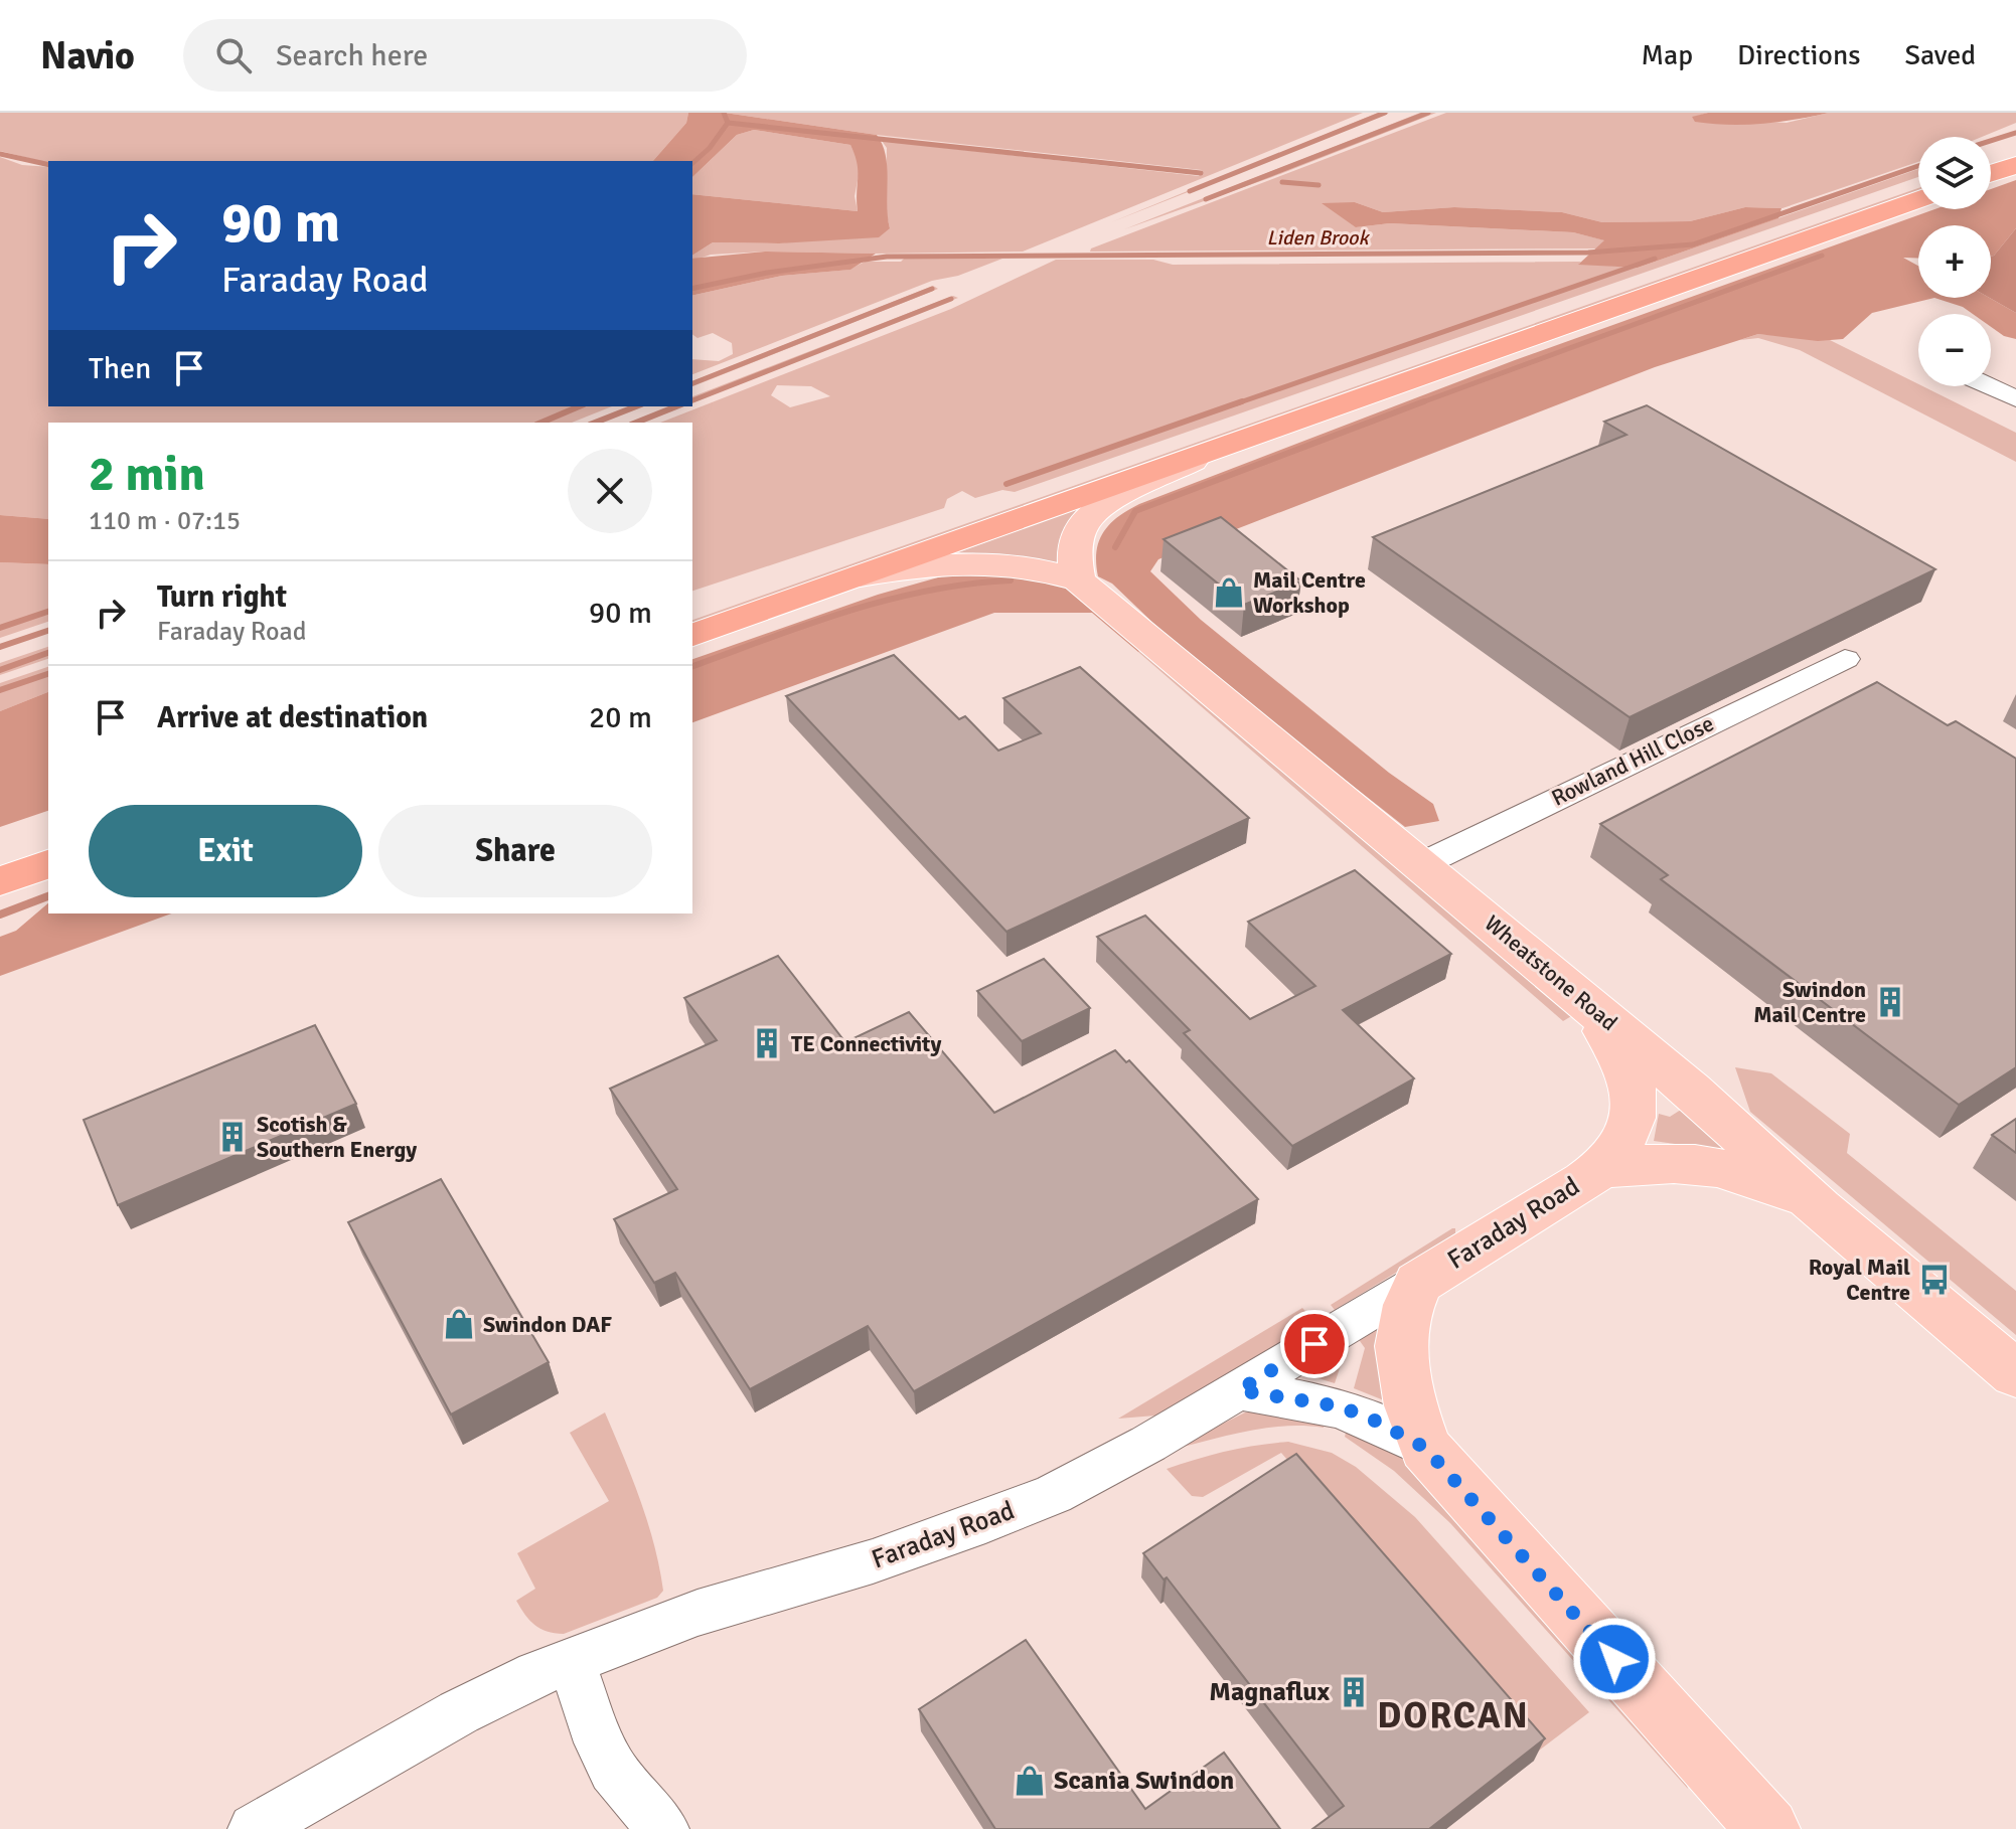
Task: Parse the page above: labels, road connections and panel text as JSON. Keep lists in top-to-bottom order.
{
  "streets": {
    "main road": ["Wheatstone Road", "Faraday Road"],
    "street": ["Rowland Hill Close"]
  },
  "crossings": [
    ["Rowland Hill Close", "Wheatstone Road"],
    ["Wheatstone Road", "Faraday Road"]
  ],
  "districts": ["DORCAN"],
  "water": ["Liden Brook"],
  "places": {
    "shop": ["Mail Centre Workshop", "Swindon DAF", "Scania Swindon"],
    "building": [
      "Swindon Mail Centre",
      "TE Connectivity",
      "Scotish & Southern Energy",
      "Magnaflux"
    ],
    "bus stop": ["Royal Mail Centre"]
  },
  "page": {
    "header": "Navio",
    "search": "Search here",
    "nav": ["Map", "Directions", "Saved"],
    "map_buttons": ["+", "−"],
    "turn": ["90 m", "Faraday Road"],
    "then": "Then",
    "heading": ["2 min", "110 m · 07:15"],
    "list": [
      {
        "name": "Turn right",
        "note": "Faraday Road",
        "value": "90 m"
      },
      {
        "name": "Arrive at destination",
        "value": "20 m"
      }
    ],
    "buttons": ["Exit", "Share"]
  }
}
